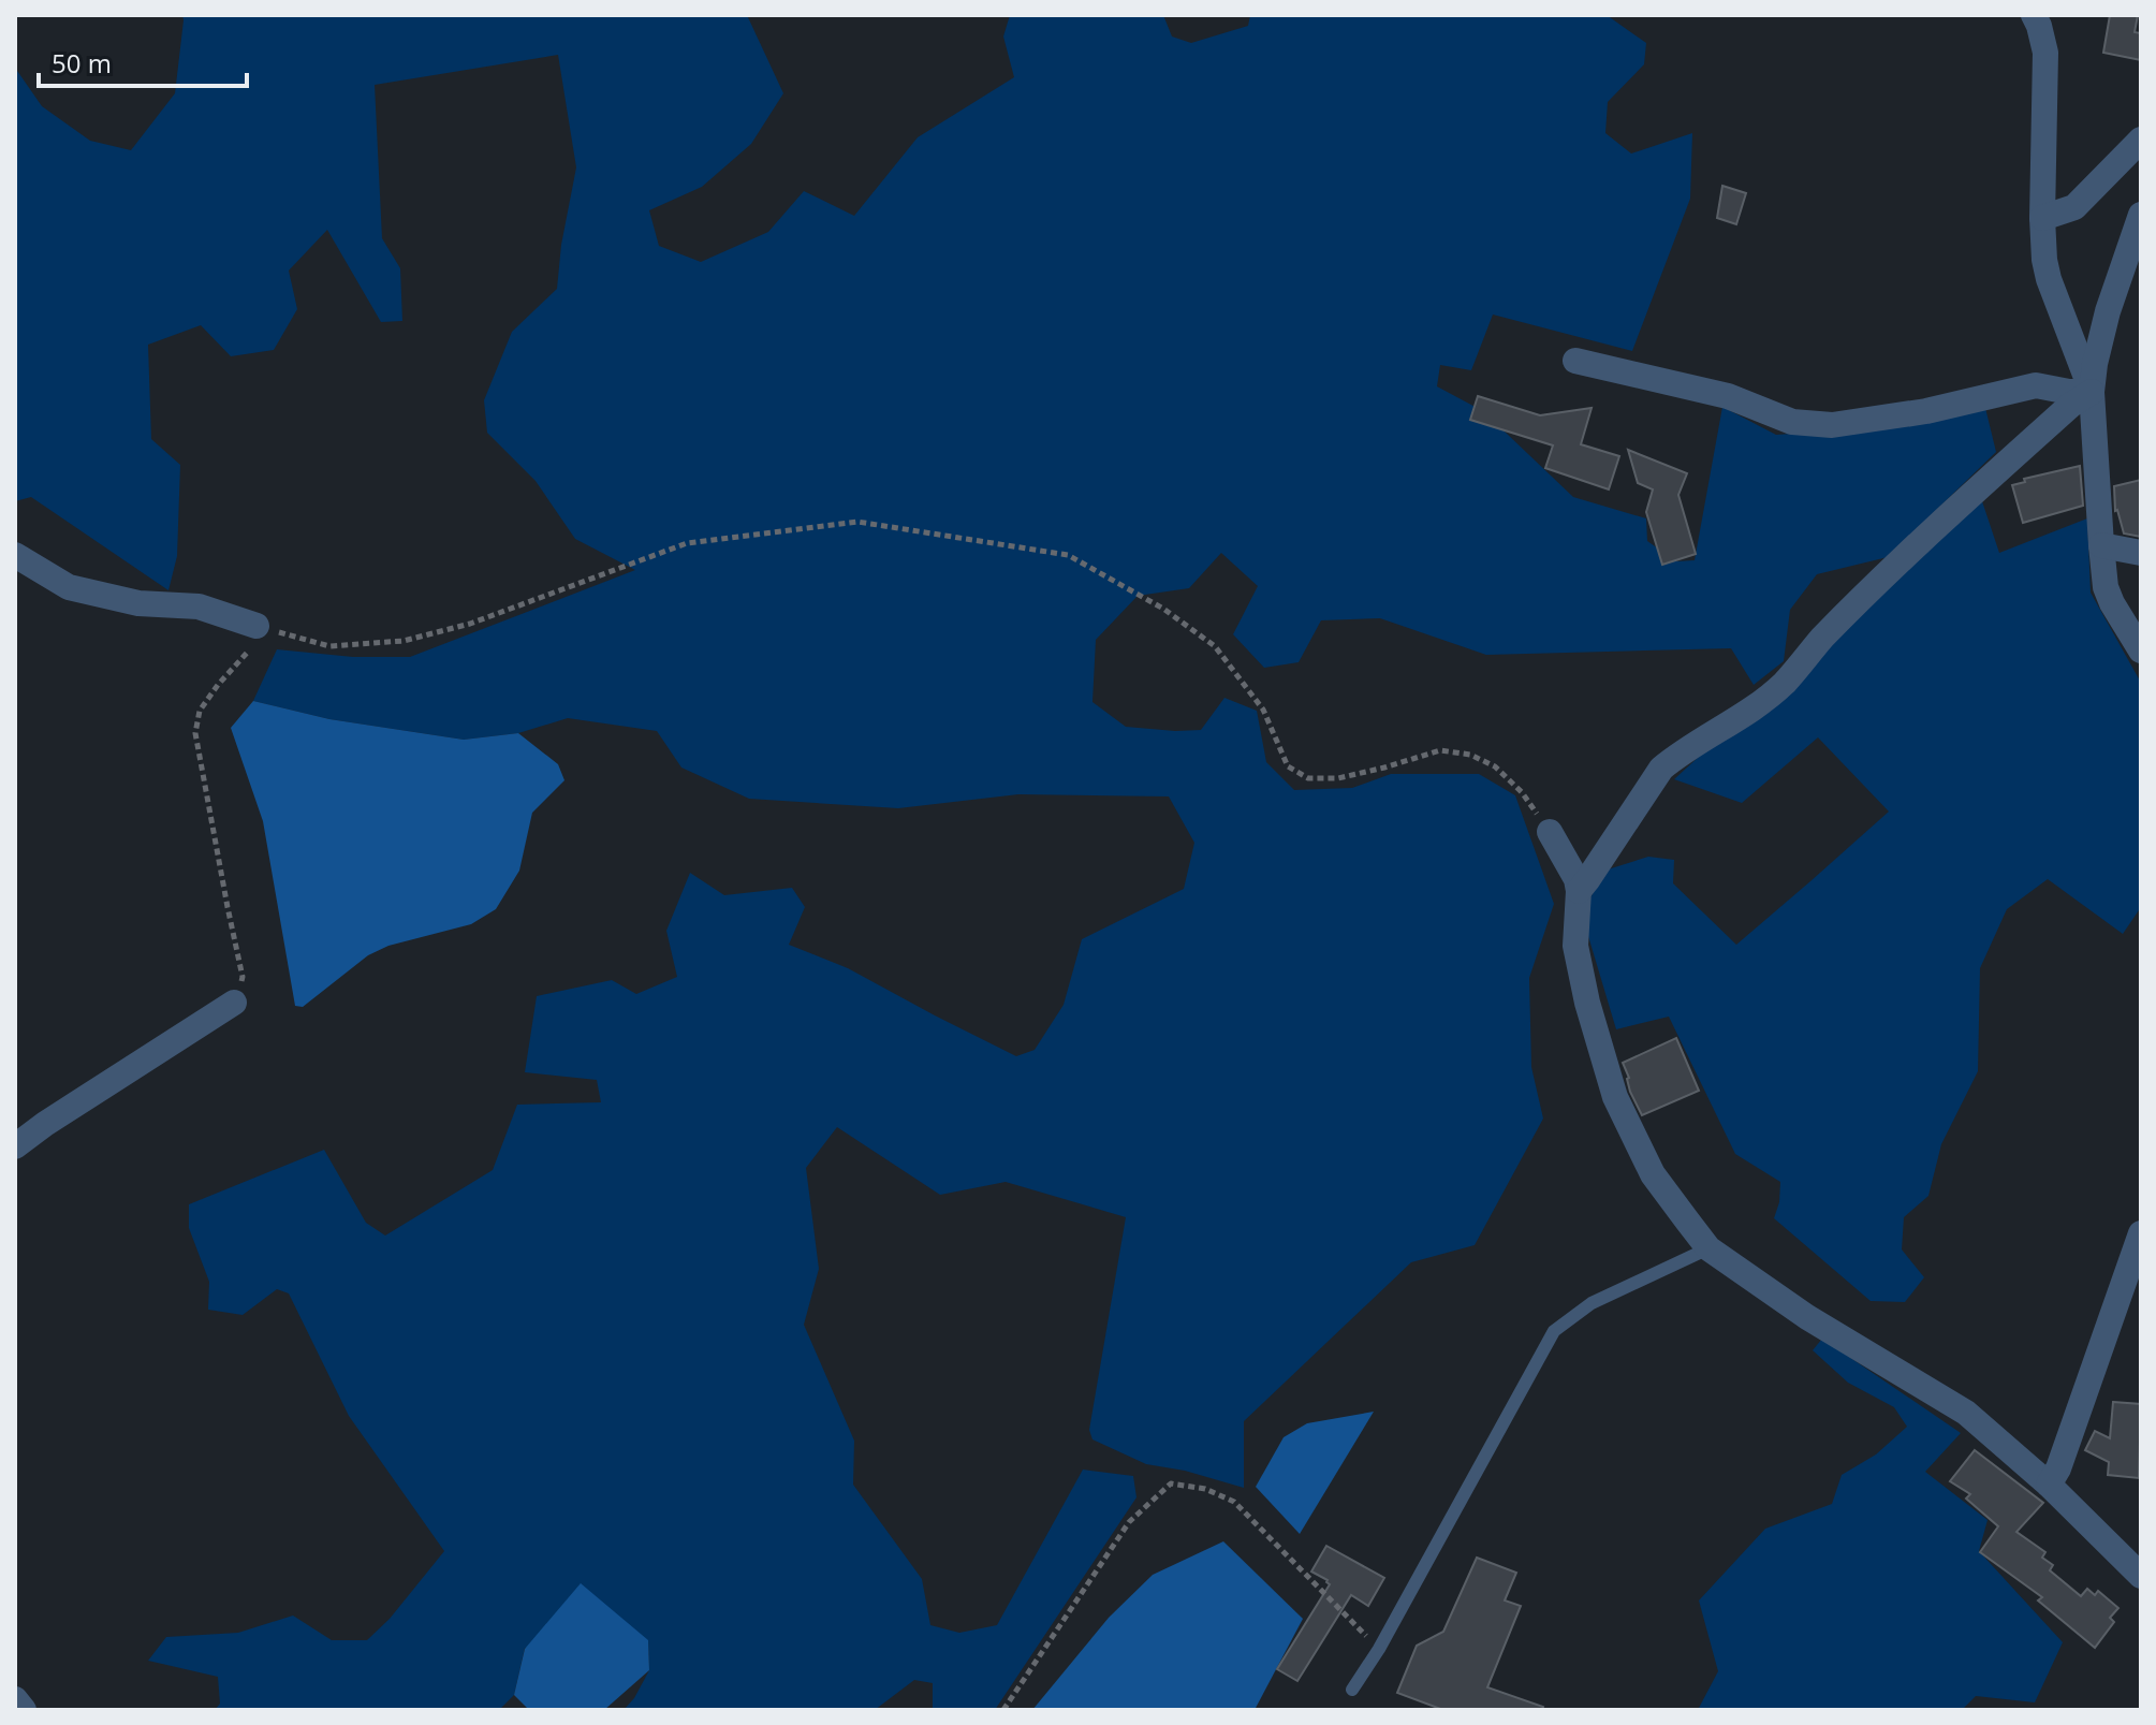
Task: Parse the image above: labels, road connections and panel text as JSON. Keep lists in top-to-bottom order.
{
  "scale_bar": "50 m"
}
